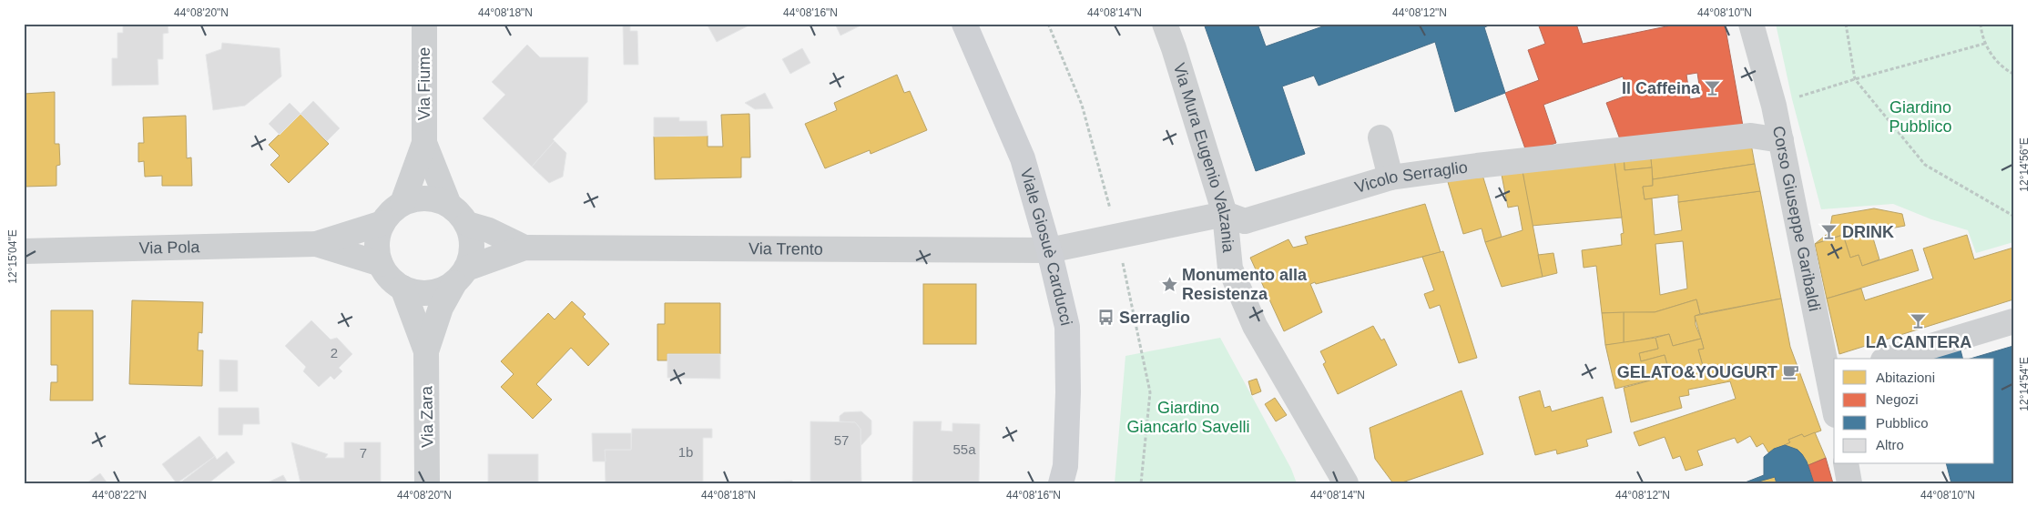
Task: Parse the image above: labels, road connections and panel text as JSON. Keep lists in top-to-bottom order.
{
  "streets": {
    "street": [
      "Via Fiume",
      "Via Mura Eugenio Valzania",
      "Vicolo Serraglio",
      "Corso Giuseppe Garibaldi",
      "Via Pola",
      "Viale Giosuè Carducci",
      "Via Trento",
      "Via Zara"
    ]
  },
  "crossings": [
    ["Via Mura Eugenio Valzania", "Vicolo Serraglio"],
    ["Vicolo Serraglio", "Corso Giuseppe Garibaldi"],
    ["Vicolo Serraglio", "Viale Giosuè Carducci"],
    ["Vicolo Serraglio", "Via Trento"],
    ["Viale Giosuè Carducci", "Via Trento"]
  ],
  "parks": ["Giardino Pubblico", "Giardino Giancarlo Savelli"],
  "places": {
    "bar": ["Il Caffeina", "DRINK", "LA CANTERA"],
    "place": ["Monumento alla Resistenza"],
    "bus stop": ["Serraglio"],
    "cafe": ["GELATO&YOUGURT"]
  },
  "house_numbers": [
    "2",
    "57",
    "55a",
    "1b",
    "7"
  ],
  "legend": [
    "Abitazioni",
    "Negozi",
    "Pubblico",
    "Altro"
  ],
  "coordinates": [
    "44°08'20\"N",
    "44°08'18\"N",
    "44°08'16\"N",
    "44°08'14\"N",
    "44°08'12\"N",
    "44°08'10\"N",
    "12°14'56\"E",
    "12°15'04\"E",
    "12°14'54\"E",
    "44°08'22\"N"
  ]
}
